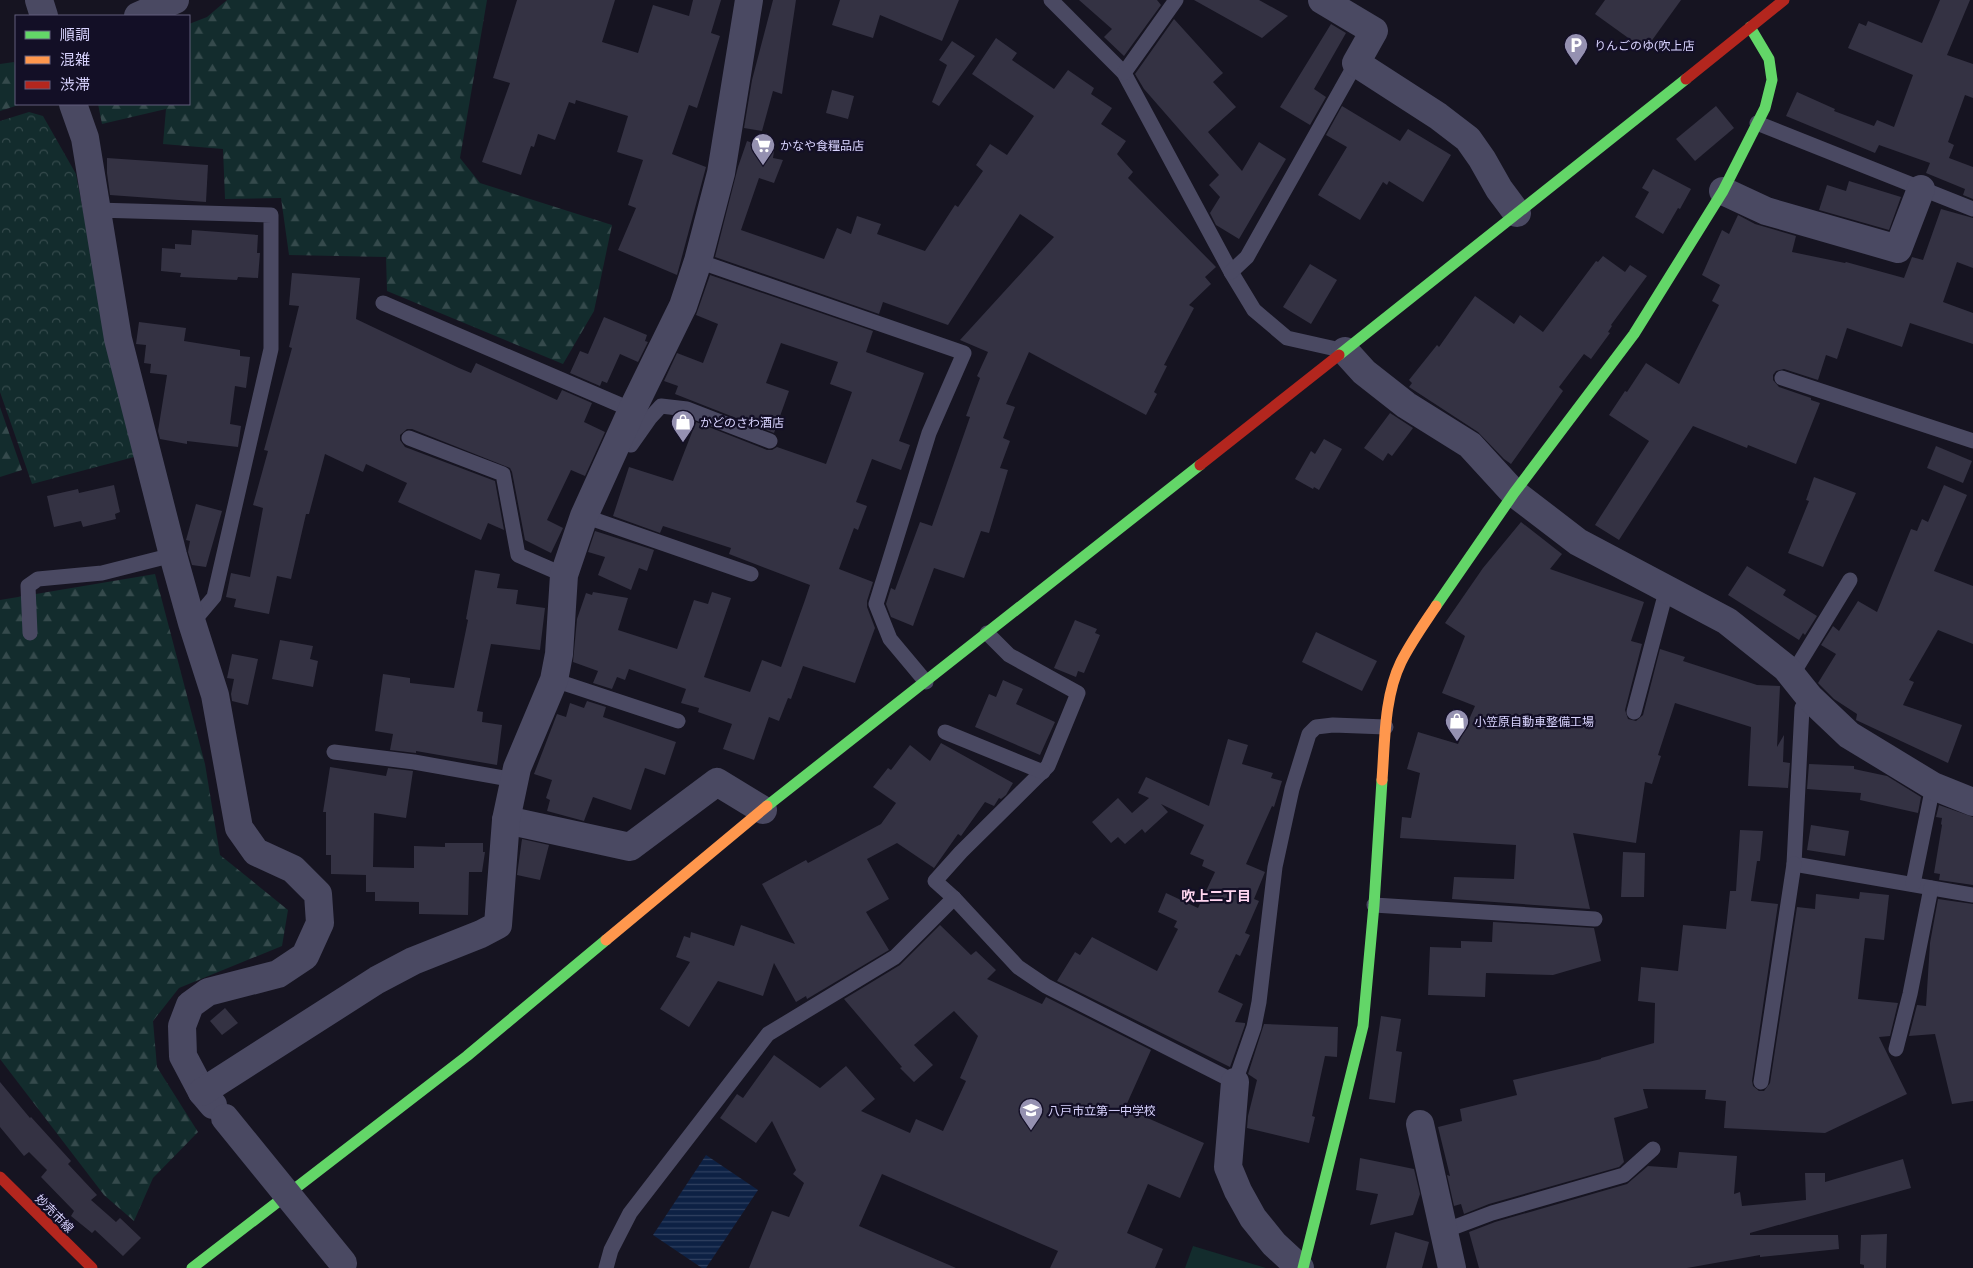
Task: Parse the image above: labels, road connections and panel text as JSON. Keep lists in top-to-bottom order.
{
  "streets": {
    "street": ["妙売市線"]
  },
  "districts": ["吹上二丁目"],
  "places": {
    "parking": ["りんごのゆ(吹上店"],
    "supermarket": ["かなや食糧品店"],
    "shop": ["かどのさわ酒店", "小笠原自動車整備工場"],
    "school or university": ["八戸市立第一中学校"]
  },
  "legend": ["順調", "混雑", "渋滞"]
}
